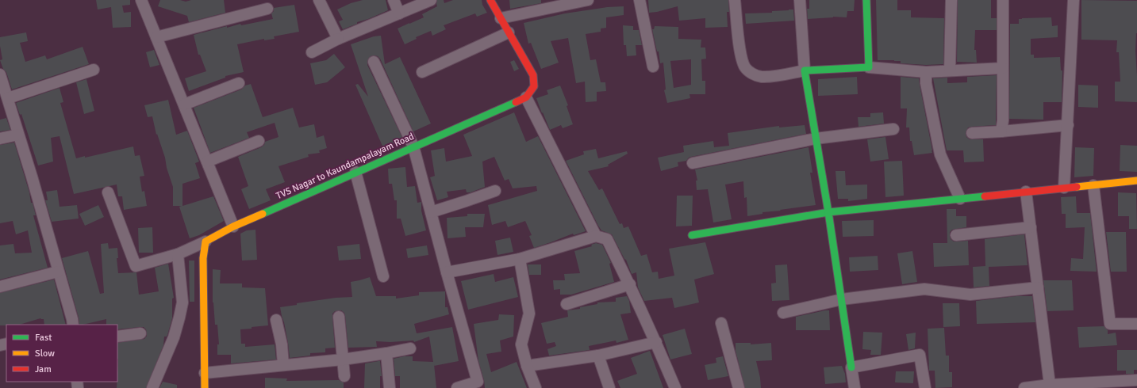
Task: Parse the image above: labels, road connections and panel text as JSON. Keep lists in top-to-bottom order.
{
  "streets": {
    "street": ["TVS Nagar to Kaundampalayam Road"]
  },
  "legend": ["Fast", "Slow", "Jam"]
}
